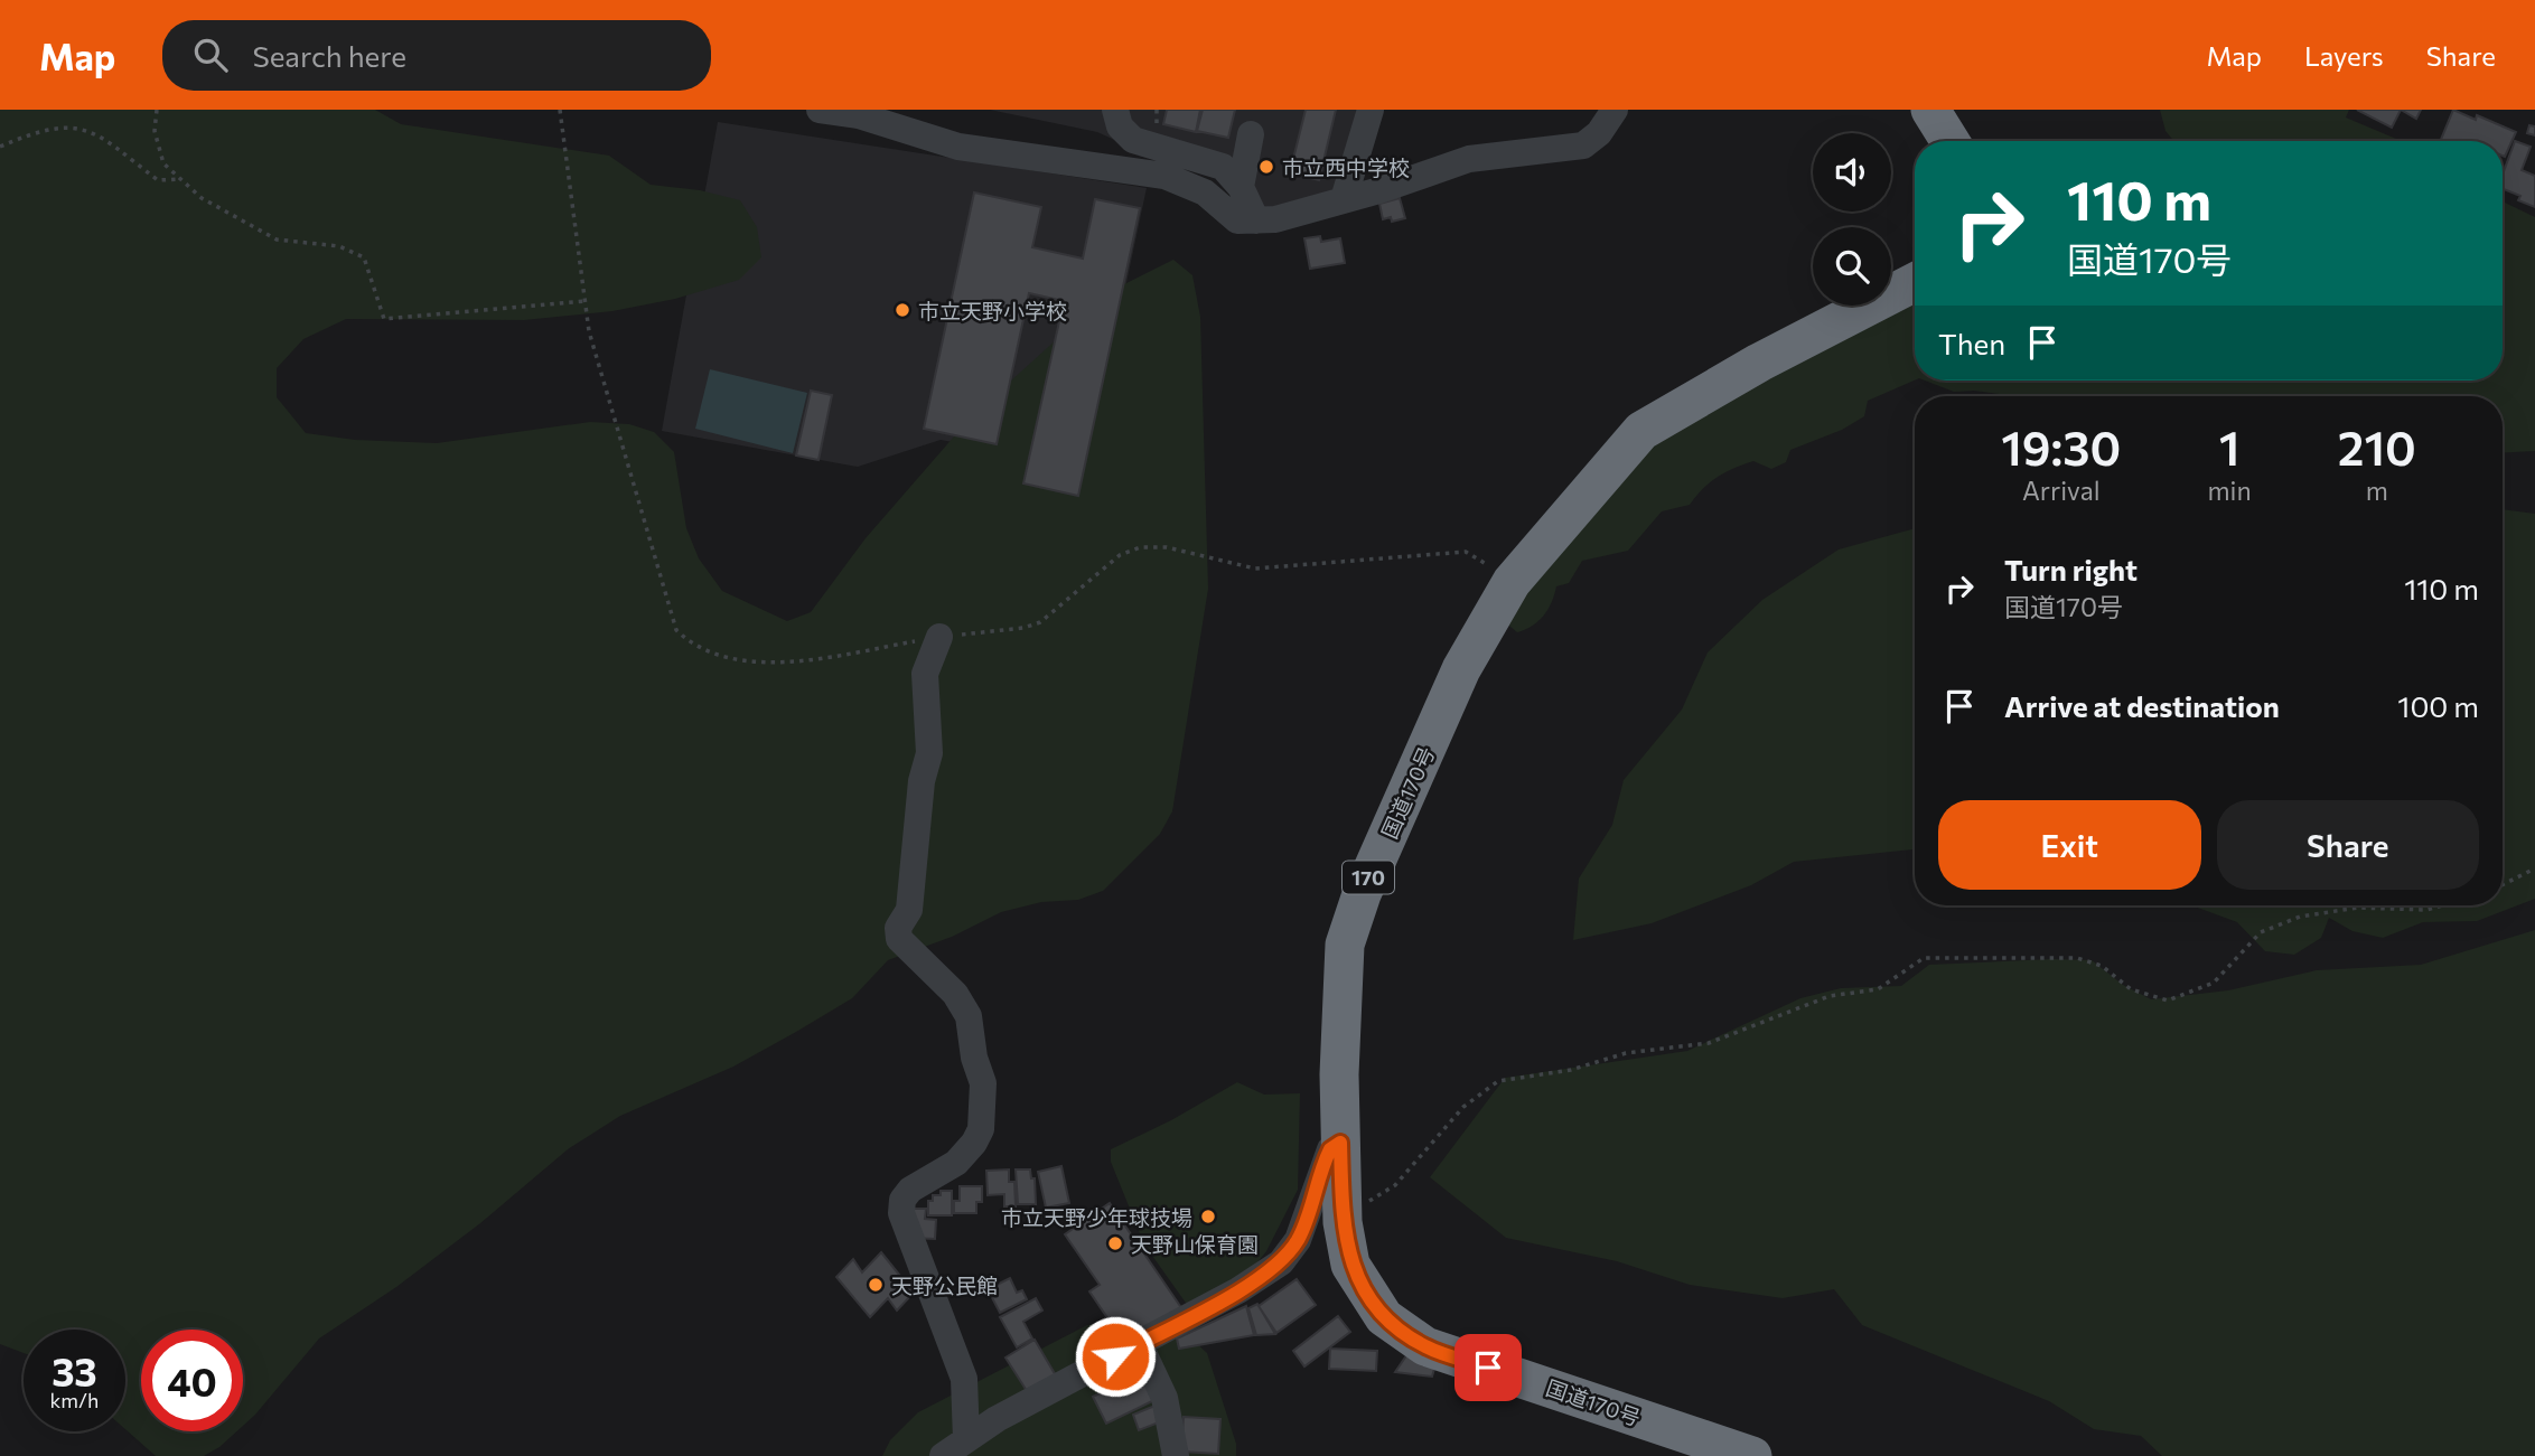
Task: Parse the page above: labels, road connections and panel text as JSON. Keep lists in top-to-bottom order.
{
  "streets": {
    "highway": ["国道170号", "170"]
  },
  "places": [
    "市立西中学校",
    "市立天野小学校",
    "市立天野少年球技場",
    "天野山保育園",
    "天野公民館"
  ],
  "page": {
    "header": "Map",
    "search": "Search here",
    "nav": ["Map", "Layers", "Share"],
    "turn": ["110 m", "国道170号"],
    "then": "Then",
    "eta": [
      "19:30",
      "Arrival",
      "1",
      "min",
      "210",
      "m"
    ],
    "list": [
      {
        "name": "Turn right",
        "note": "国道170号",
        "value": "110 m"
      },
      {
        "name": "Arrive at destination",
        "value": "100 m"
      }
    ],
    "buttons": ["Exit", "Share"],
    "speed": "33 km/h",
    "limit": "40"
  }
}
